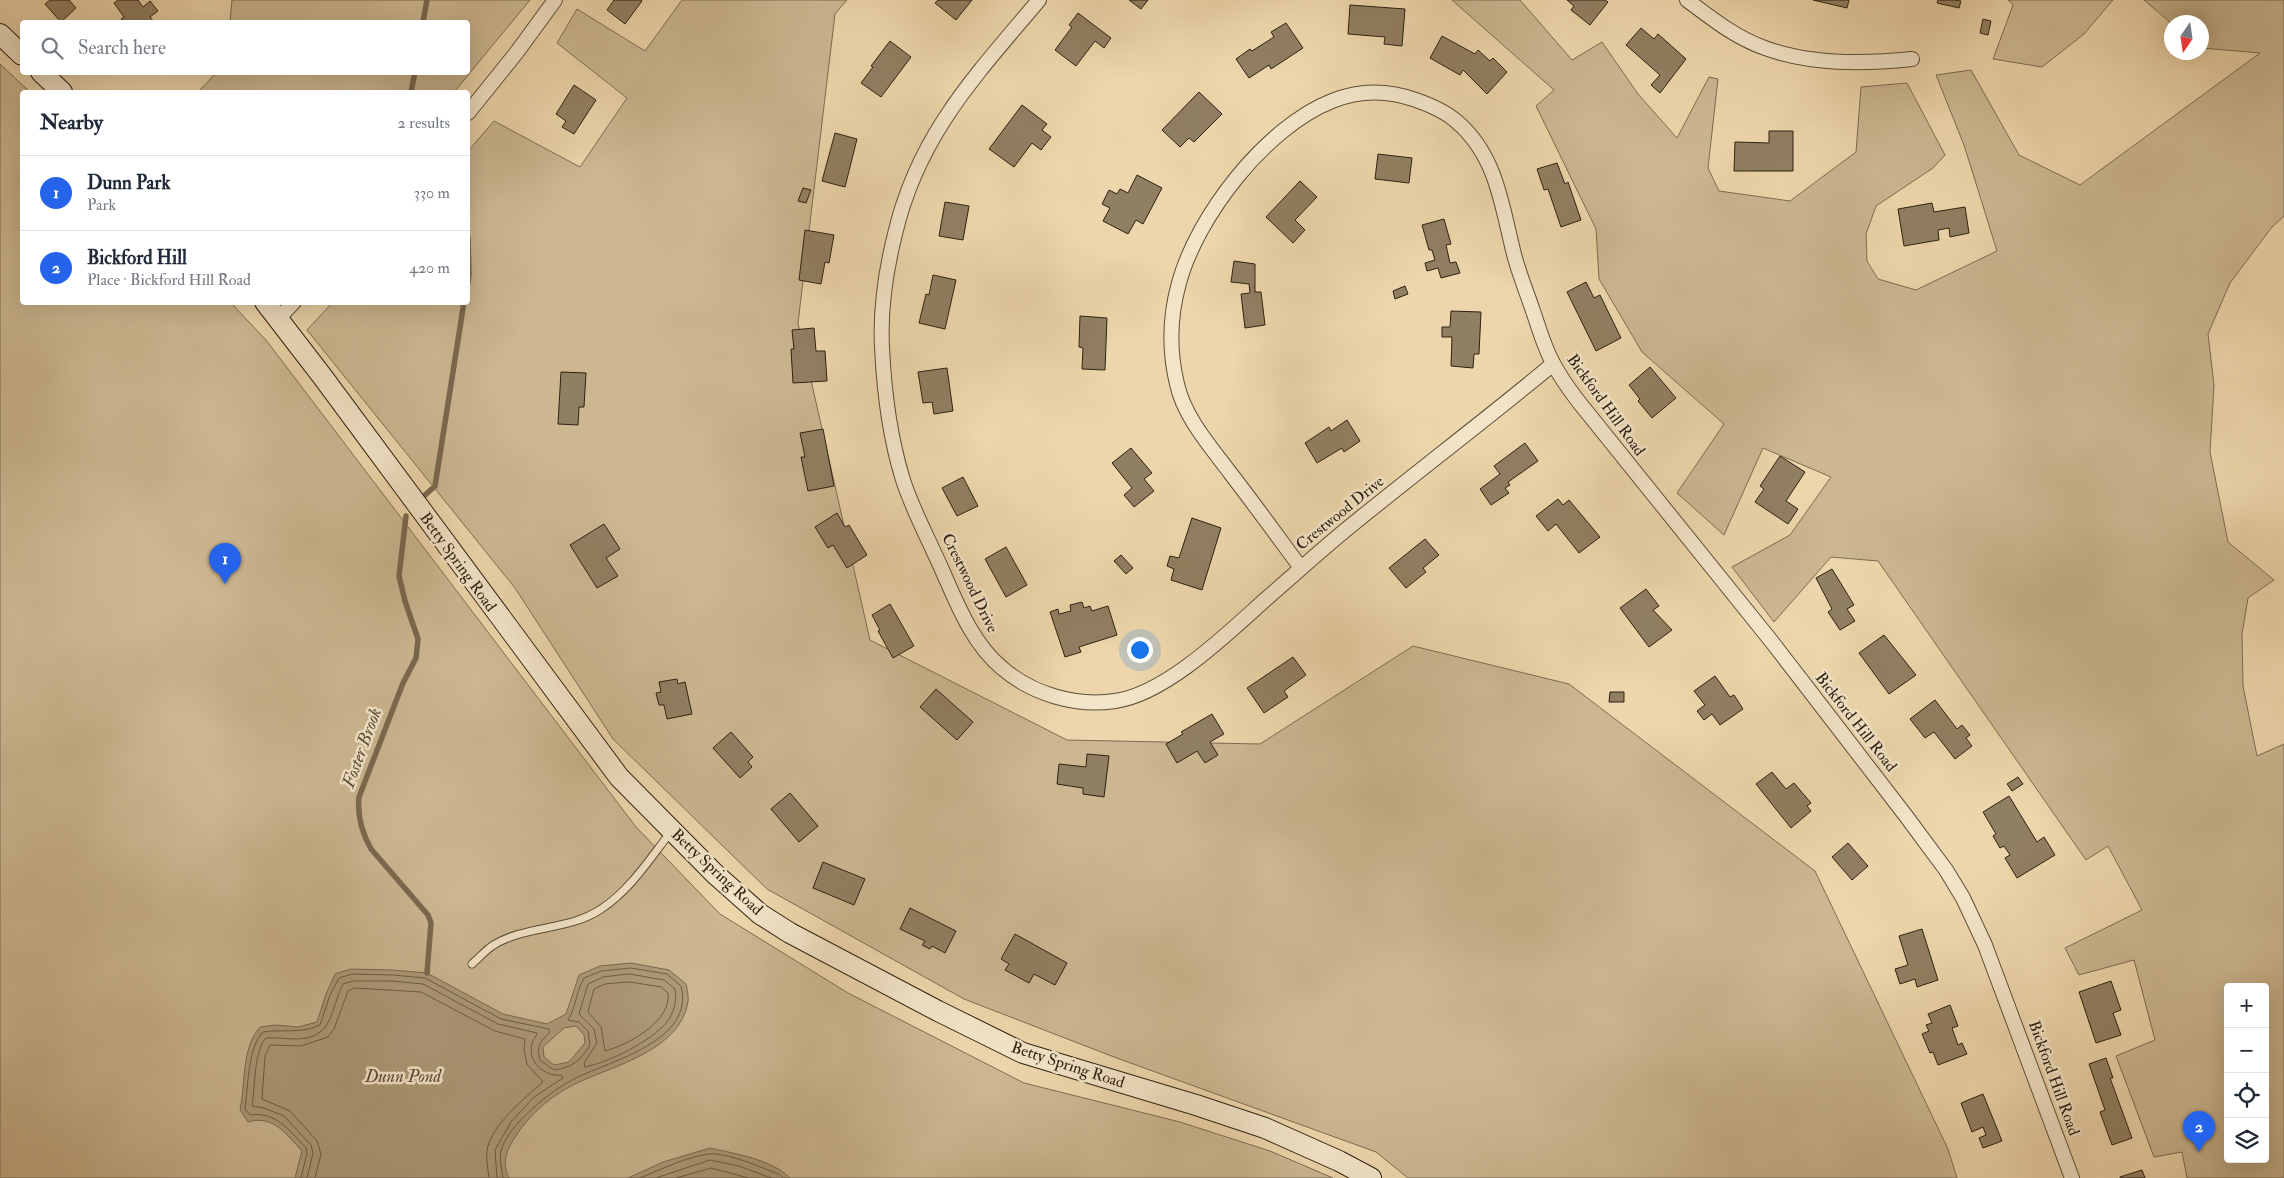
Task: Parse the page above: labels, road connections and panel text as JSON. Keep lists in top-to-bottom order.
{
  "streets": {
    "street": ["Bickford Hill Road", "Crestwood Drive", "Betty Spring Road"]
  },
  "crossings": [
    ["Bickford Hill Road", "Crestwood Drive"]
  ],
  "water": ["Foster Brook", "Dunn Pond"],
  "north": "bottom",
  "page": {
    "search": "Search here",
    "heading": ["Nearby", "2 results"],
    "list": [
      {
        "mark": "1",
        "name": "Dunn Park",
        "note": "Park",
        "value": "330 m"
      },
      {
        "mark": "2",
        "name": "Bickford Hill",
        "note": "Place · Bickford Hill Road",
        "value": "420 m"
      }
    ],
    "pins": ["1", "2"],
    "map_buttons": ["+", "−"]
  }
}
